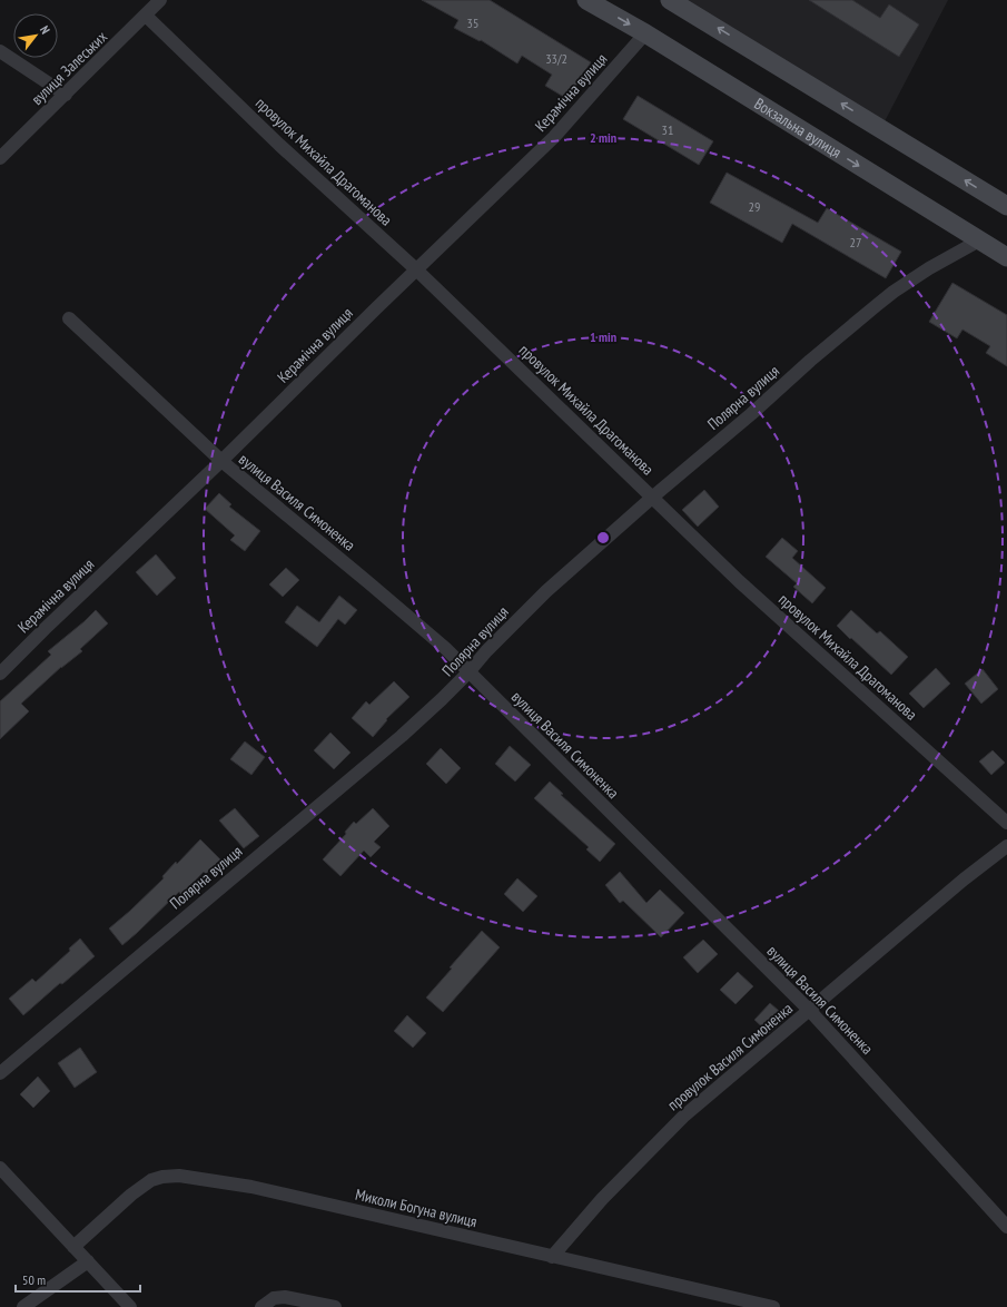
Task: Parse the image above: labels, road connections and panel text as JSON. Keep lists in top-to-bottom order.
{
  "streets": {
    "street": [
      "вулиця Залеських",
      "Керамічна вулиця",
      "Вокзальна вулиця",
      "провулок Михайла Драгоманова",
      "Полярна вулиця",
      "вулиця Василя Симоненка",
      "провулок Василя Симоненка",
      "Миколи Богуна вулиця"
    ]
  },
  "crossings": [
    ["вулиця Залеських", "провулок Михайла Драгоманова"],
    ["Керамічна вулиця", "Вокзальна вулиця"],
    ["Керамічна вулиця", "провулок Михайла Драгоманова"],
    ["Керамічна вулиця", "вулиця Василя Симоненка"],
    ["Вокзальна вулиця", "Полярна вулиця"],
    ["провулок Михайла Драгоманова", "Полярна вулиця"],
    ["Полярна вулиця", "вулиця Василя Симоненка"],
    ["вулиця Василя Симоненка", "провулок Василя Симоненка"],
    ["провулок Василя Симоненка", "Миколи Богуна вулиця"]
  ],
  "house_numbers": [
    "35",
    "33/2",
    "31",
    "29",
    "27"
  ],
  "scale_bar": "50 m",
  "north": "top right",
  "rings": ["2 min", "1 min"]
}
